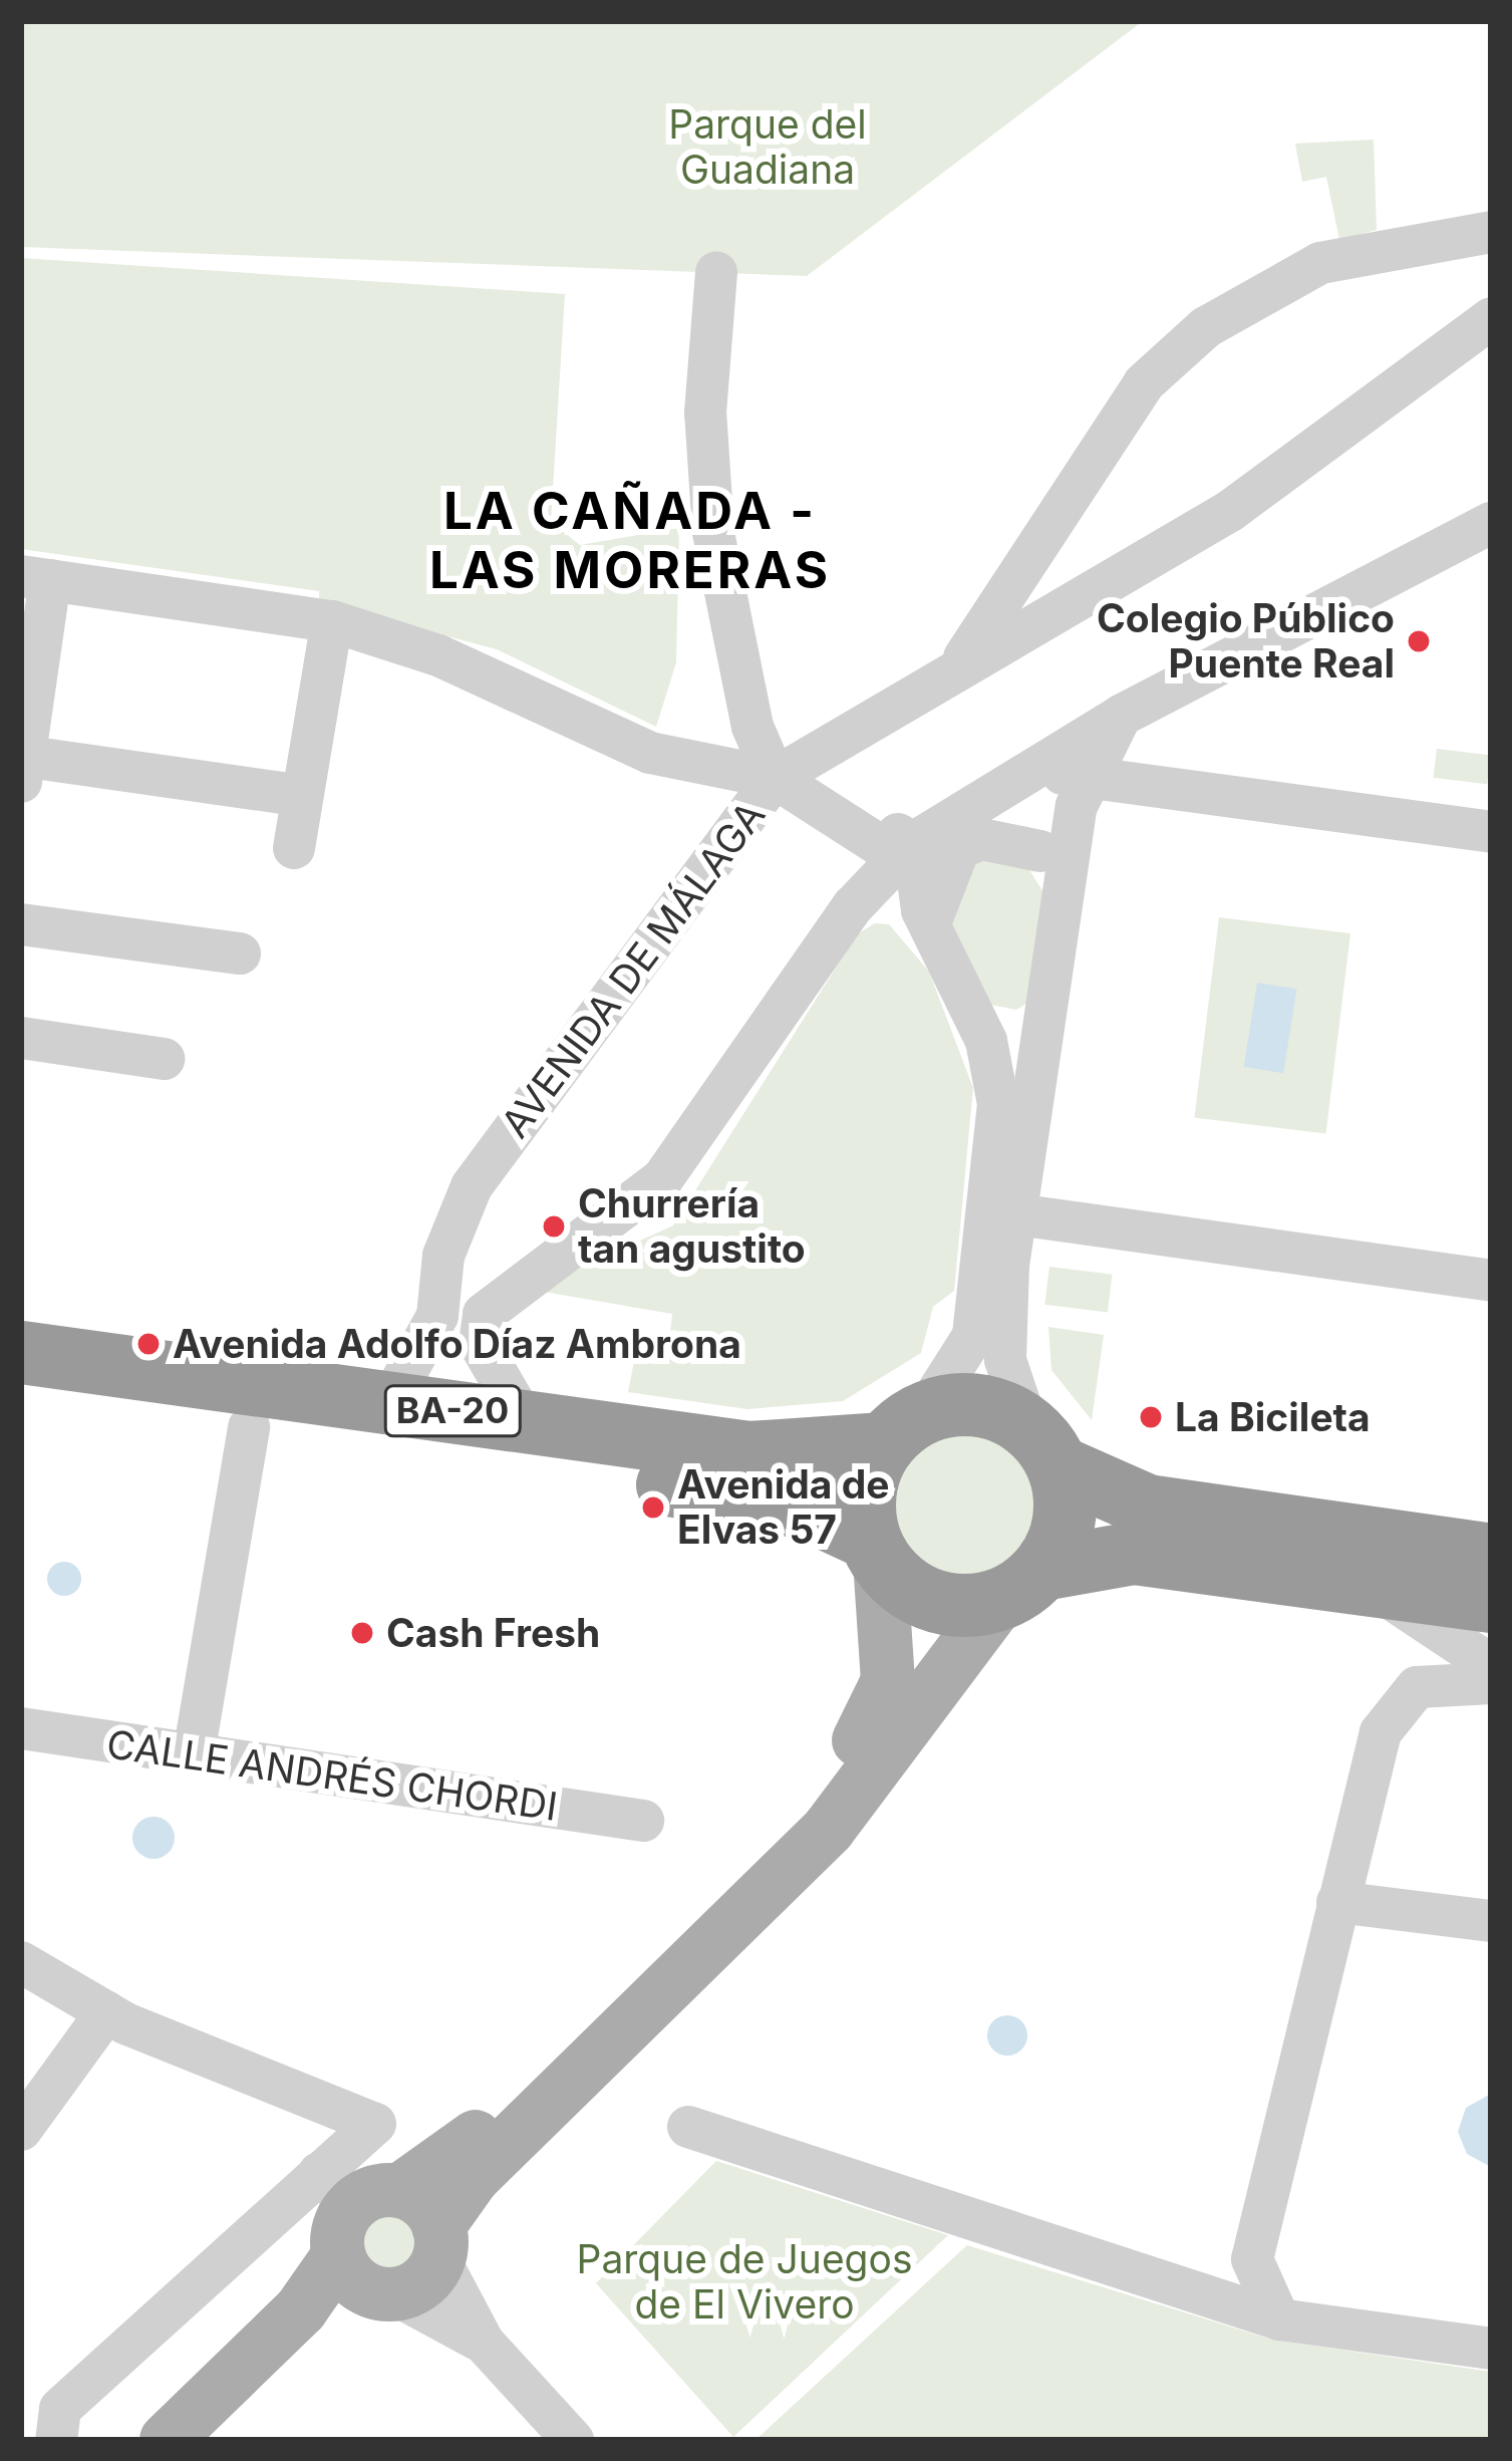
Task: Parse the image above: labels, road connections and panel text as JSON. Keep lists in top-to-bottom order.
{
  "streets": {
    "highway": ["BA-20"],
    "street": ["AVENIDA DE MÁLAGA", "CALLE ANDRÉS CHORDI"]
  },
  "crossings": [
    ["AVENIDA DE MÁLAGA", "BA-20"]
  ],
  "districts": ["LA CAÑADA - LAS MORERAS"],
  "parks": ["Parque del Guadiana", "Parque de Juegos de El Vivero"],
  "places": [
    "Colegio Público Puente Real",
    "Churrería tan agustito",
    "Avenida Adolfo Díaz Ambrona",
    "La Bicileta",
    "Avenida de Elvas 57",
    "Cash Fresh"
  ]
}
